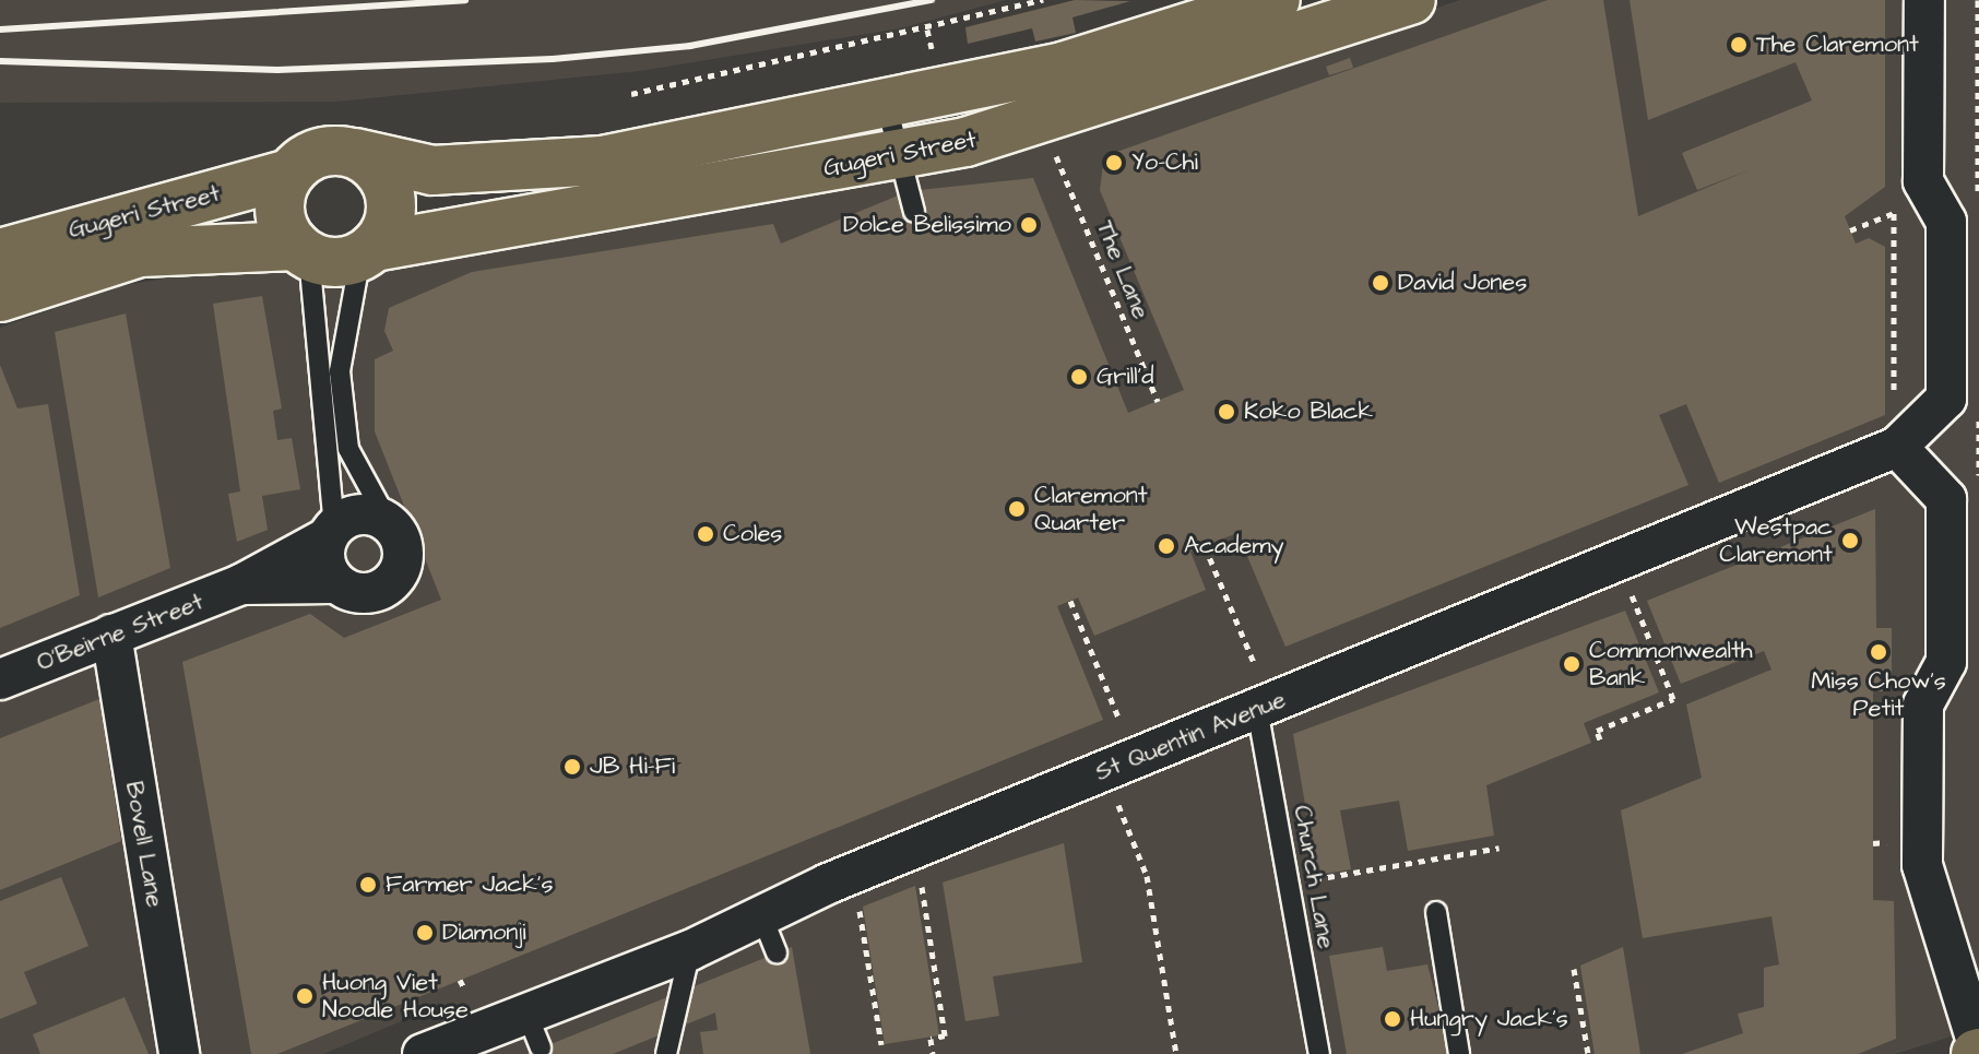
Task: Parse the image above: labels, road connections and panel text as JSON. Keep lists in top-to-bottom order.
{
  "streets": {
    "main road": ["Gugeri Street"],
    "street": ["O'Beirne Street", "St Quentin Avenue", "Bovell Lane"],
    "lane": ["Church Lane"],
    "path": ["The Lane"]
  },
  "crossings": [
    ["O'Beirne Street", "Bovell Lane"],
    ["St Quentin Avenue", "Church Lane"]
  ],
  "places": [
    "The Claremont",
    "Yo-Chi",
    "Dolce Belissimo",
    "David Jones",
    "Grill'd",
    "Koko Black",
    "Claremont Quarter",
    "Coles",
    "Westpac Claremont",
    "Academy",
    "Miss Chow’s Petit",
    "Commonwealth Bank",
    "JB Hi-Fi",
    "Farmer Jack's",
    "Diamonji",
    "Huong Viet Noodle House",
    "Hungry Jack's"
  ]
}
